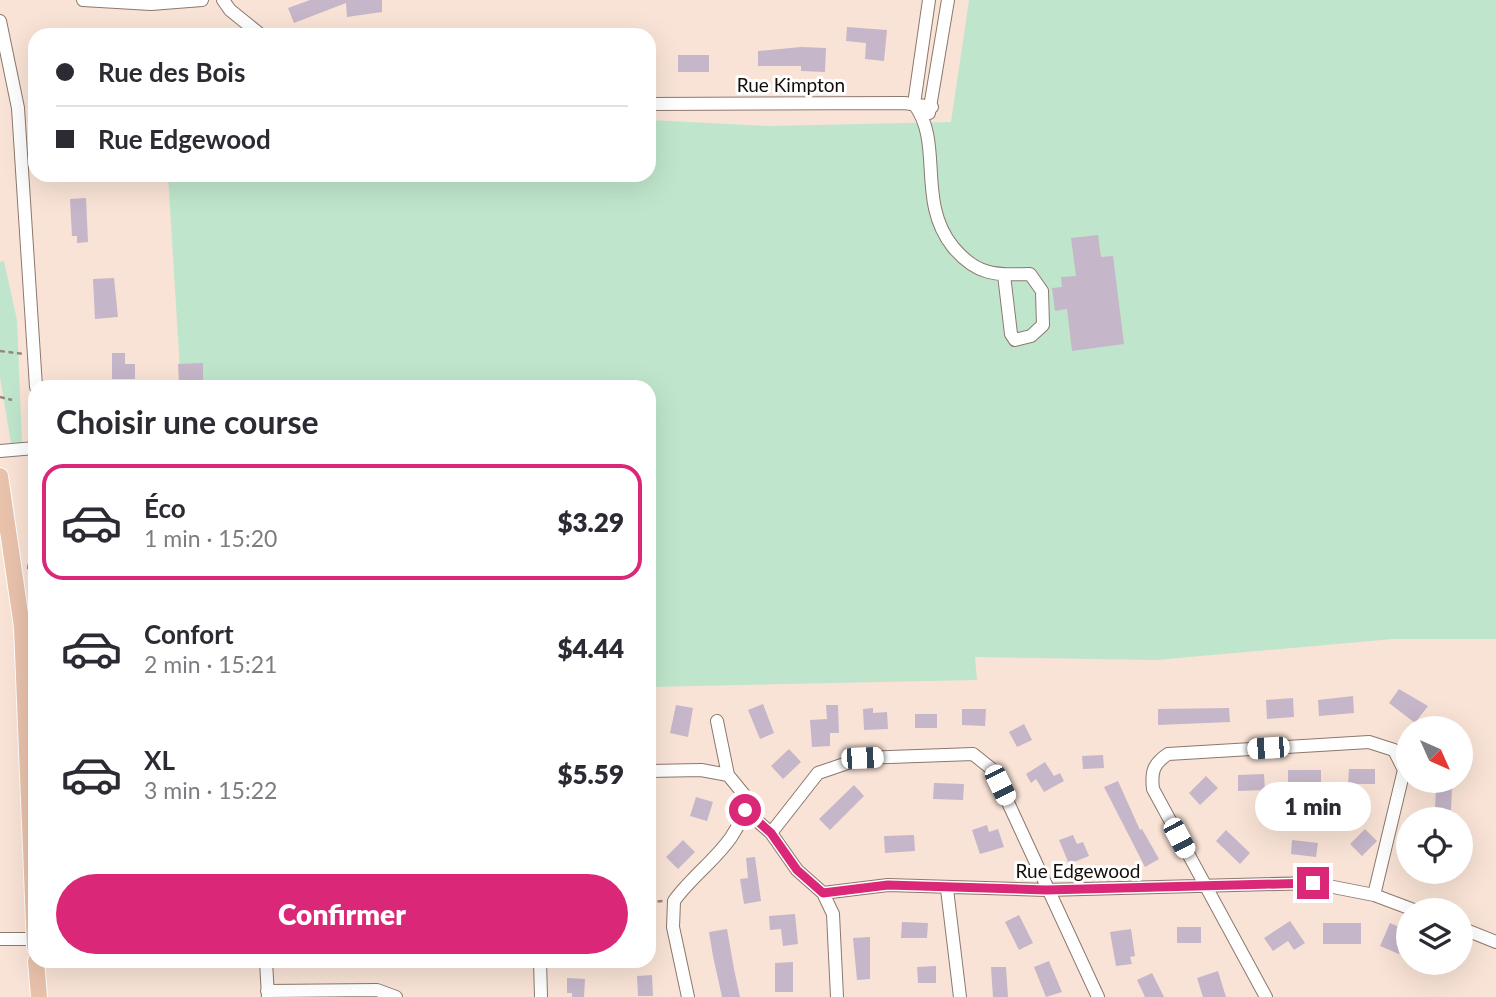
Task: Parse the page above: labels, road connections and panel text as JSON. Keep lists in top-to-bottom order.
{
  "streets": {
    "street": ["Rue Kimpton", "Rue Edgewood"]
  },
  "north": "bottom right",
  "page": {
    "banner": ["Rue des Bois", "Rue Edgewood"],
    "heading": "Choisir une course",
    "list": [
      {
        "name": "Éco",
        "note": "1 min · 15:20",
        "value": "$3.29"
      },
      {
        "name": "Confort",
        "note": "2 min · 15:21",
        "value": "$4.44"
      },
      {
        "name": "XL",
        "note": "3 min · 15:22",
        "value": "$5.59"
      }
    ],
    "bubble": "1 min",
    "buttons": "Confirmer"
  }
}
